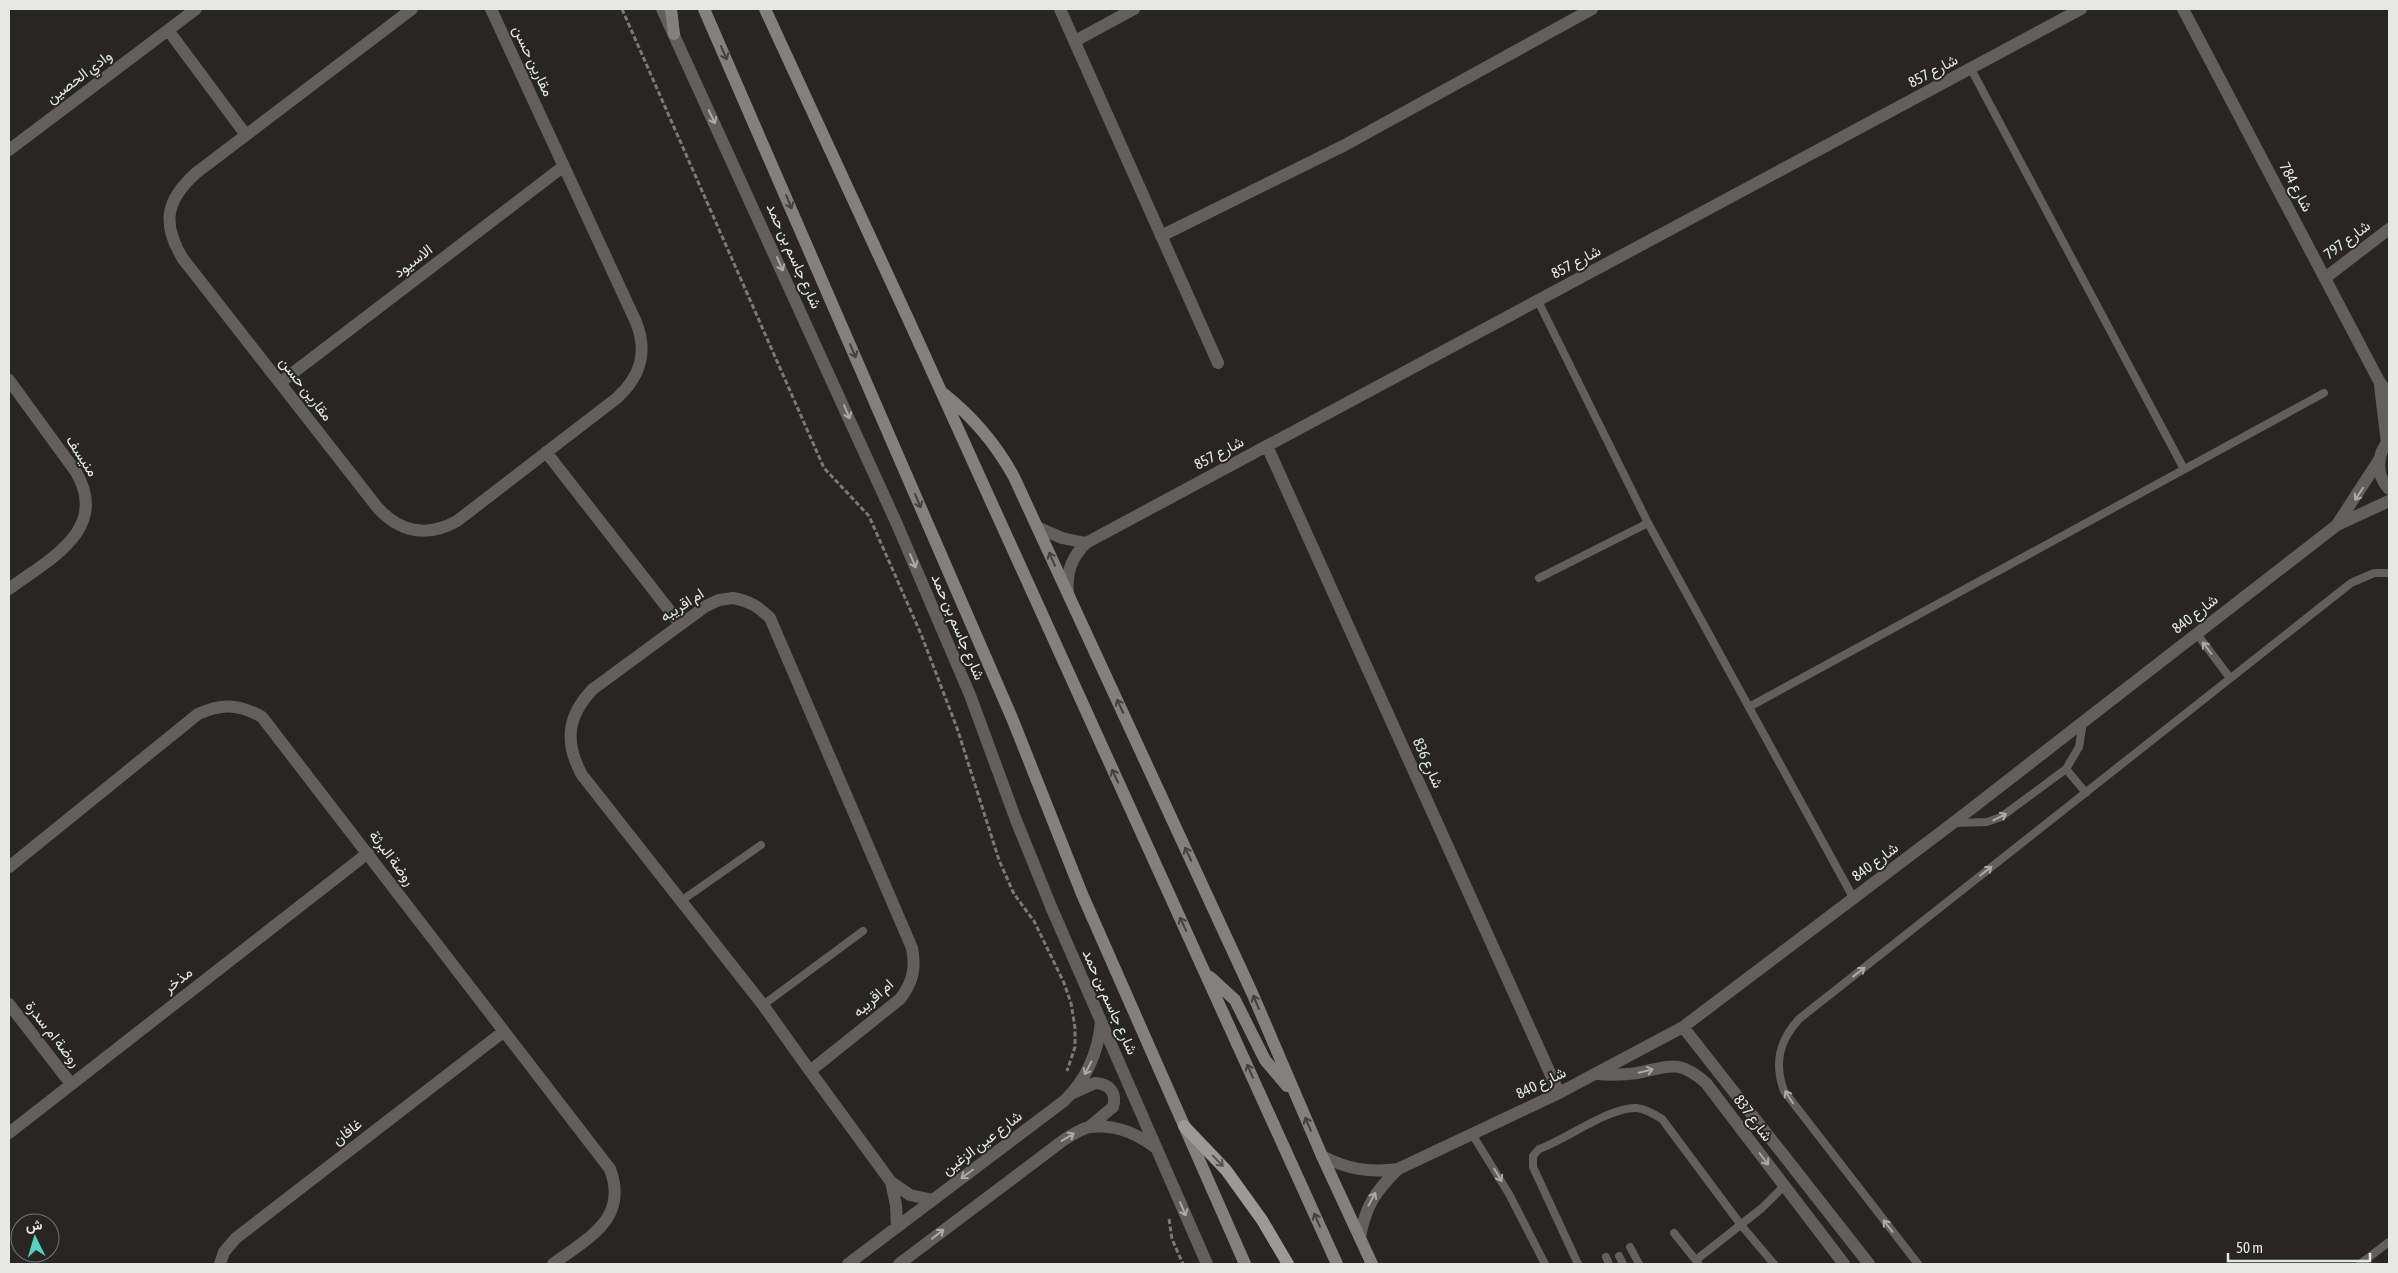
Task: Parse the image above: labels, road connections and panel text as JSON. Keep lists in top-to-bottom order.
{
  "streets": {
    "main road": ["شارع جاسم بن حمد"],
    "street": [
      "مقارين حسن",
      "شارع 857",
      "وادي الحصين",
      "شارع 784",
      "شارع 797",
      "الاسيود",
      "منيسف",
      "ام اقريبه",
      "شارع 840",
      "شارع 836",
      "روضة البرثة",
      "مذخر",
      "روضة ام سدرة",
      "شارع 837",
      "غافان",
      "شارع عين الزغين"
    ]
  },
  "crossings": [
    ["مقارين حسن", "الاسيود"],
    ["شارع 857", "شارع 836"],
    ["شارع 784", "شارع 797"],
    ["شارع 784", "شارع 840"],
    ["شارع جاسم بن حمد", "شارع عين الزغين"],
    ["ام اقريبه", "شارع عين الزغين"],
    ["شارع 840", "شارع 836"],
    ["شارع 840", "شارع 837"],
    ["روضة البرثة", "مذخر"],
    ["روضة البرثة", "غافان"],
    ["مذخر", "روضة ام سدرة"]
  ],
  "one_way": ["شارع جاسم بن حمد"],
  "scale_bar": "50 m",
  "north": "top"
}
